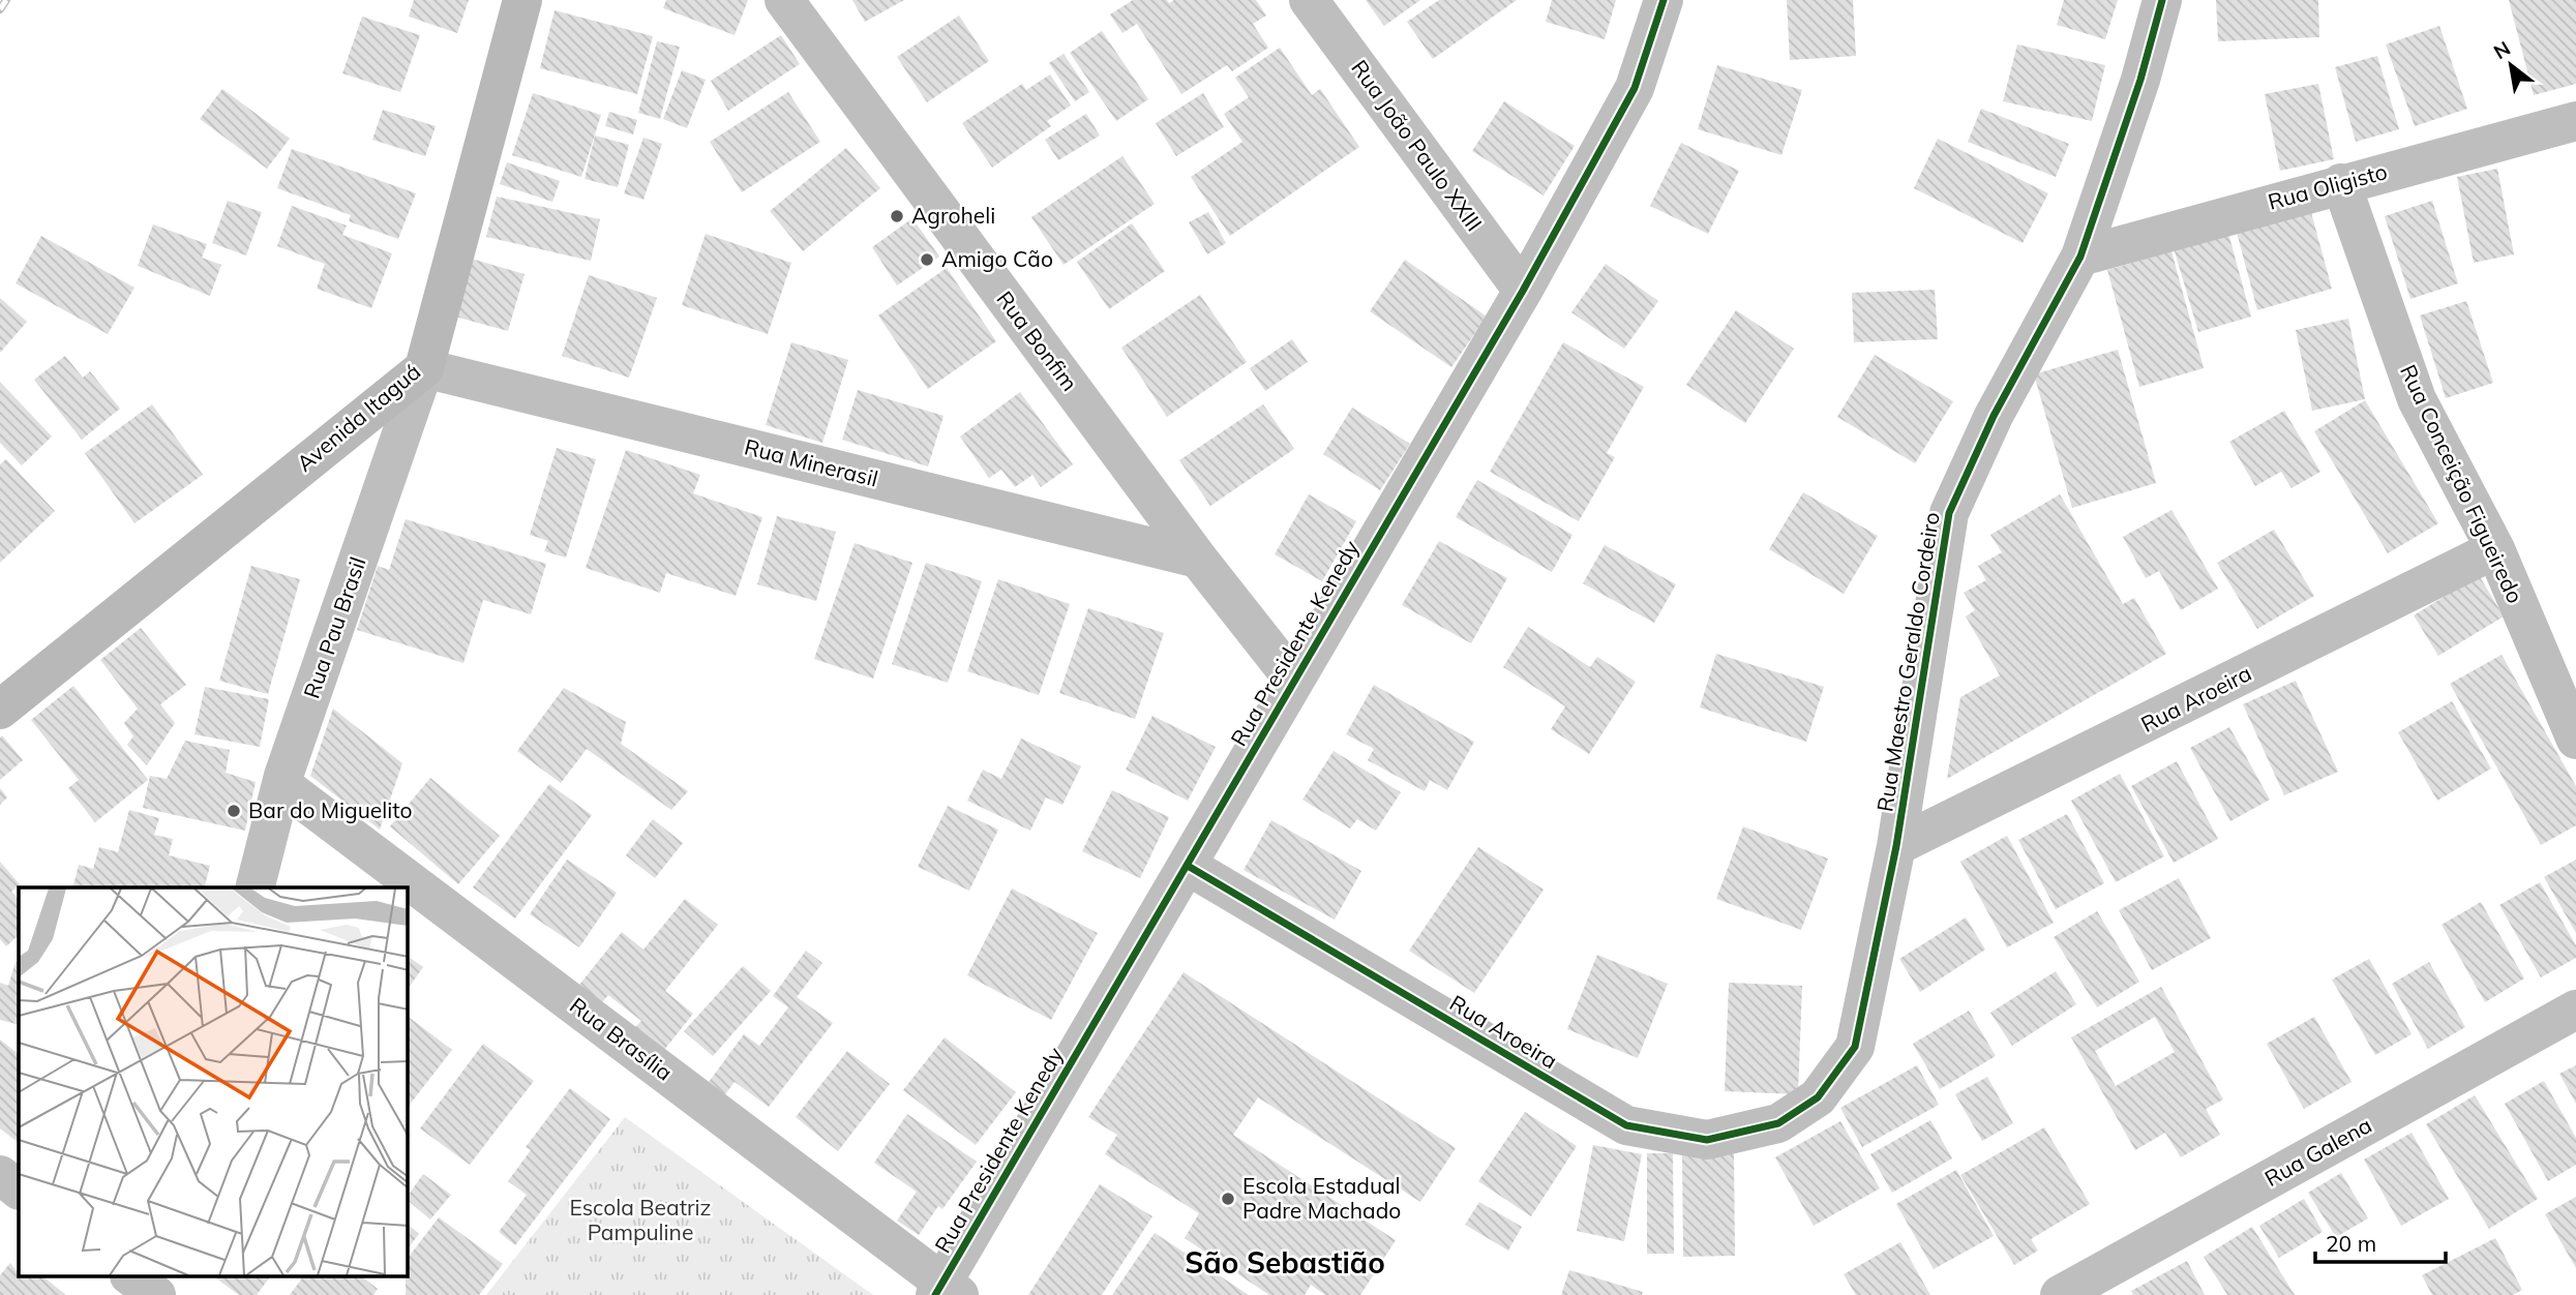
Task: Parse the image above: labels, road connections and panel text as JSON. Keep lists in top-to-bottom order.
{
  "streets": {
    "main road": ["Avenida Itaguá"],
    "street": [
      "Rua João Paulo XXIII",
      "Rua Oligisto",
      "Rua Bonfim",
      "Rua Minerasil",
      "Rua Conceição Figueiredo",
      "Rua Pau Brasil",
      "Rua Presidente Kenedy",
      "Rua Maestro Geraldo Cordeiro",
      "Rua Aroeira",
      "Rua Brasília",
      "Rua Galena"
    ]
  },
  "crossings": [
    ["Rua João Paulo XXIII", "Rua Presidente Kenedy"],
    ["Rua Oligisto", "Rua Conceição Figueiredo"],
    ["Rua Oligisto", "Rua Maestro Geraldo Cordeiro"],
    ["Rua Bonfim", "Rua Minerasil"],
    ["Rua Bonfim", "Rua Presidente Kenedy"],
    ["Avenida Itaguá", "Rua Minerasil"],
    ["Avenida Itaguá", "Rua Pau Brasil"],
    ["Rua Minerasil", "Rua Pau Brasil"],
    ["Rua Conceição Figueiredo", "Rua Aroeira"],
    ["Rua Pau Brasil", "Rua Brasília"],
    ["Rua Presidente Kenedy", "Rua Aroeira"],
    ["Rua Presidente Kenedy", "Rua Brasília"],
    ["Rua Maestro Geraldo Cordeiro", "Rua Aroeira"]
  ],
  "districts": ["São Sebastião"],
  "parks": ["Escola Beatriz Pampuline"],
  "places": [
    "Agroheli",
    "Amigo Cão",
    "Bar do Miguelito",
    "Escola Estadual Padre Machado"
  ],
  "scale_bar": "20 m",
  "north": "top left"
}
